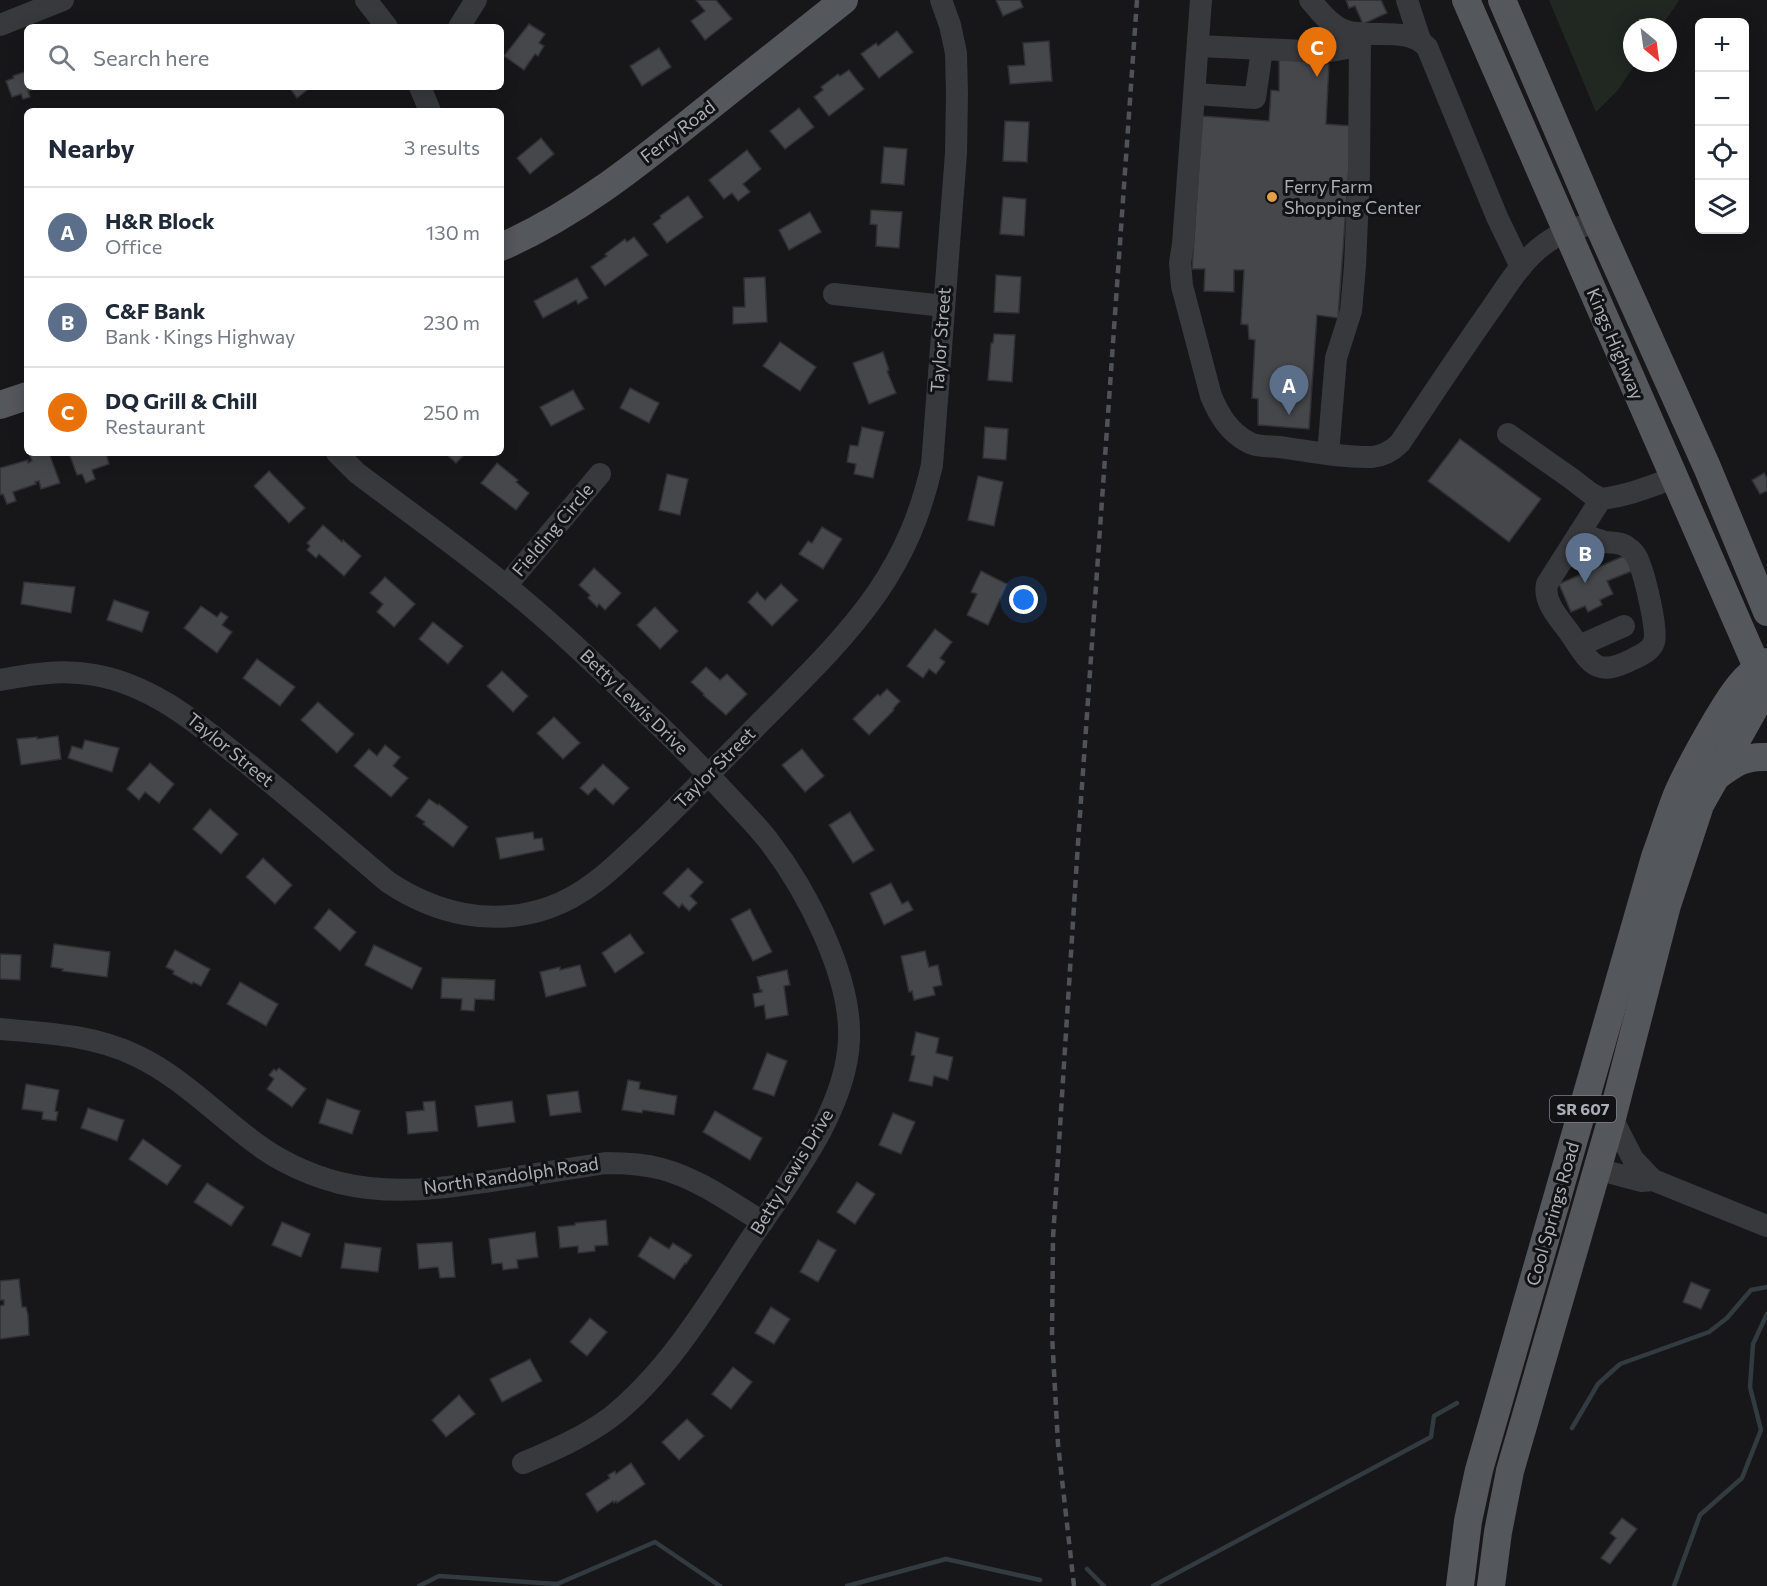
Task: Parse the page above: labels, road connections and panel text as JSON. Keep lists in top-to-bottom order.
{
  "streets": {
    "main road": [
      "Ferry Road",
      "Kings Highway",
      "SR 607",
      "Cool Springs Road"
    ],
    "street": [
      "Taylor Street",
      "Fielding Circle",
      "Betty Lewis Drive",
      "North Randolph Road"
    ]
  },
  "crossings": [
    ["Taylor Street", "Betty Lewis Drive"],
    ["Kings Highway", "Cool Springs Road"],
    ["Fielding Circle", "Betty Lewis Drive"],
    ["Betty Lewis Drive", "North Randolph Road"]
  ],
  "places": ["Ferry Farm Shopping Center"],
  "north": "bottom right",
  "page": {
    "map_buttons": ["+", "−"],
    "search": "Search here",
    "pins": ["C", "A", "B"],
    "heading": ["Nearby", "3 results"],
    "list": [
      {
        "mark": "A",
        "name": "H&R Block",
        "note": "Office",
        "value": "130 m"
      },
      {
        "mark": "B",
        "name": "C&F Bank",
        "note": "Bank · Kings Highway",
        "value": "230 m"
      },
      {
        "mark": "C",
        "name": "DQ Grill & Chill",
        "note": "Restaurant",
        "value": "250 m"
      }
    ]
  }
}
